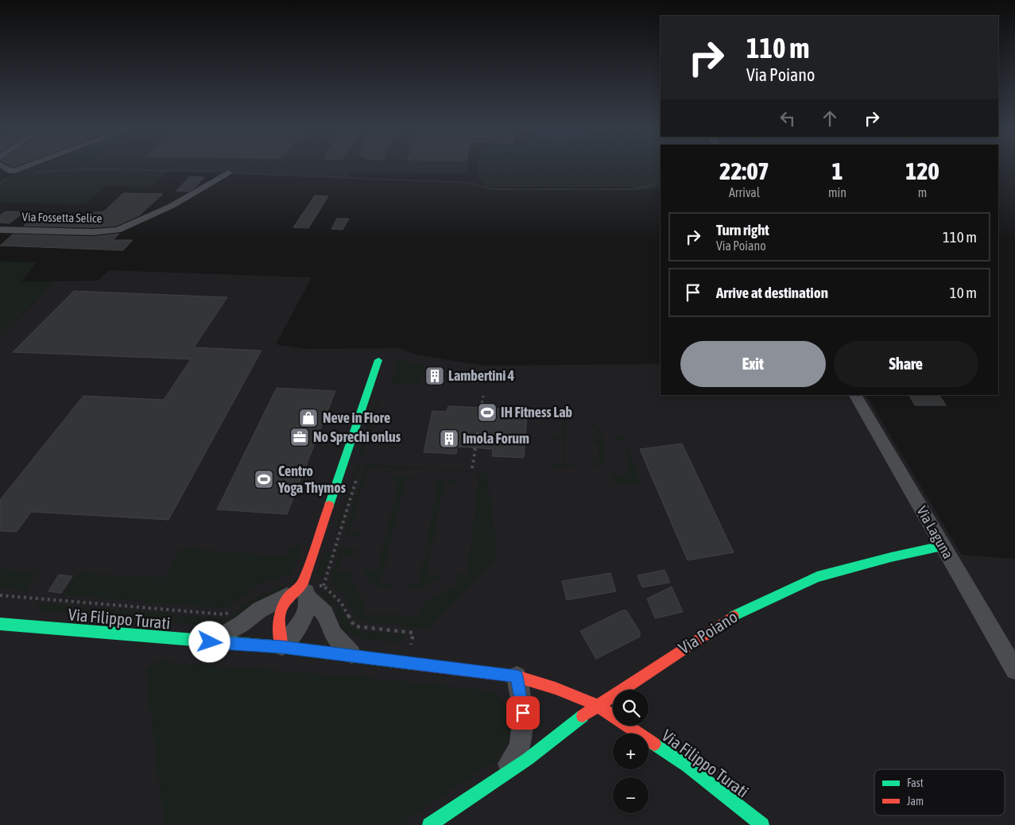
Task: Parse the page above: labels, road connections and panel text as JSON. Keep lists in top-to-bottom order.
{
  "streets": {
    "street": [
      "Via Fossetta Selice",
      "Via Laguna",
      "Via Filippo Turati",
      "Via Poiano"
    ]
  },
  "crossings": [
    ["Via Laguna", "Via Poiano"],
    ["Via Filippo Turati", "Via Poiano"]
  ],
  "places": {
    "building": ["Lambertini 4", "Imola Forum"],
    "sports": ["IH Fitness Lab", "Centro Yoga Thymos"],
    "shop": ["Neve in Fiore"],
    "office": ["No Sprechi onlus"]
  },
  "legend": ["Fast", "Jam"],
  "page": {
    "turn": ["110 m", "Via Poiano"],
    "eta": [
      "22:07",
      "Arrival",
      "1",
      "min",
      "120",
      "m"
    ],
    "list": [
      {
        "name": "Turn right",
        "note": "Via Poiano",
        "value": "110 m"
      },
      {
        "name": "Arrive at destination",
        "value": "10 m"
      }
    ],
    "buttons": ["Exit", "Share"],
    "map_buttons": ["+", "−"]
  }
}
